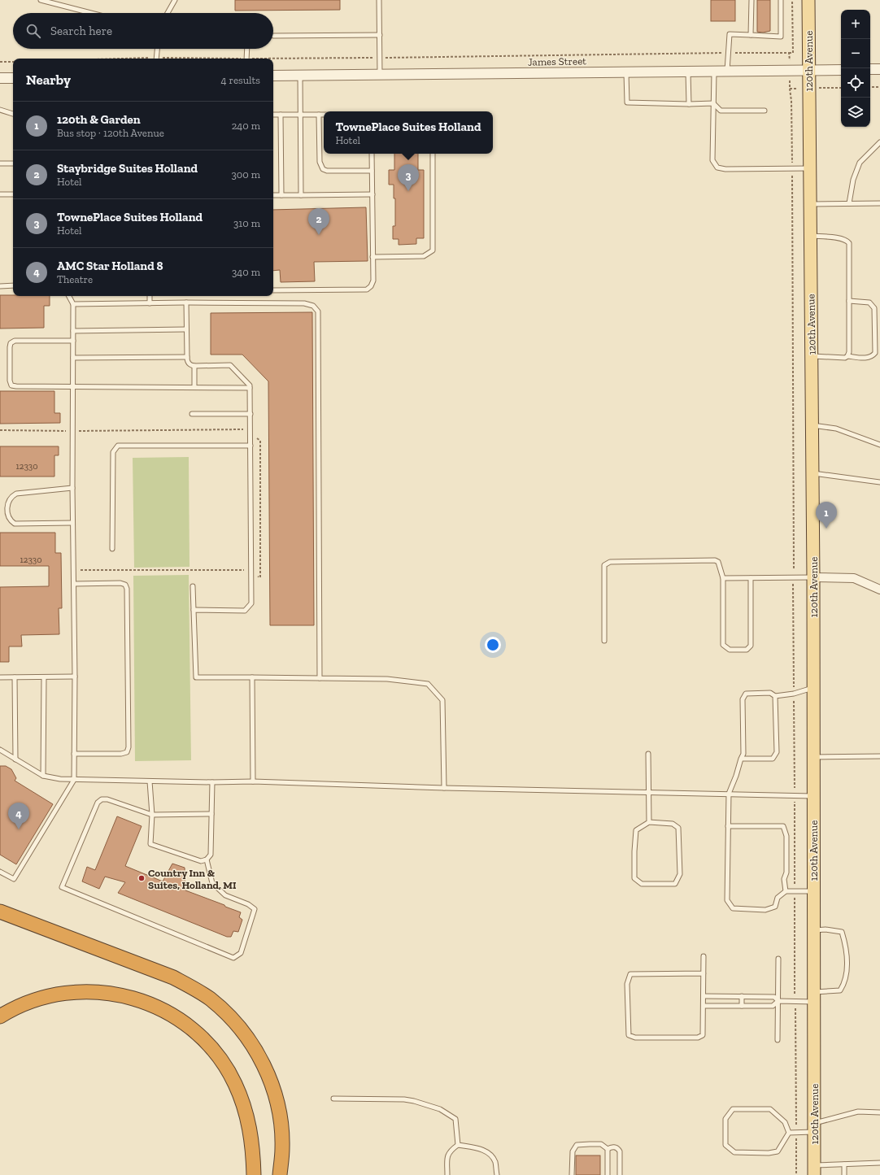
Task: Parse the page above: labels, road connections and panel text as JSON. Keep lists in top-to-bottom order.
{
  "streets": {
    "main road": ["120th Avenue"],
    "street": ["James Street"]
  },
  "crossings": [
    ["James Street", "120th Avenue"]
  ],
  "places": ["Country Inn & Suites, Holland, MI"],
  "house_numbers": ["12330", "12330"],
  "page": {
    "map_buttons": ["+", "−"],
    "search": "Search here",
    "heading": ["Nearby", "4 results"],
    "list": [
      {
        "mark": "1",
        "name": "120th & Garden",
        "note": "Bus stop · 120th Avenue",
        "value": "240 m"
      },
      {
        "mark": "2",
        "name": "Staybridge Suites Holland",
        "note": "Hotel",
        "value": "300 m"
      },
      {
        "mark": "3",
        "name": "TownePlace Suites Holland",
        "note": "Hotel",
        "value": "310 m"
      },
      {
        "mark": "4",
        "name": "AMC Star Holland 8",
        "note": "Theatre",
        "value": "340 m"
      }
    ],
    "popup": ["TownePlace Suites Holland", "Hotel"],
    "pins": [
      "3",
      "2",
      "1",
      "4"
    ]
  }
}
